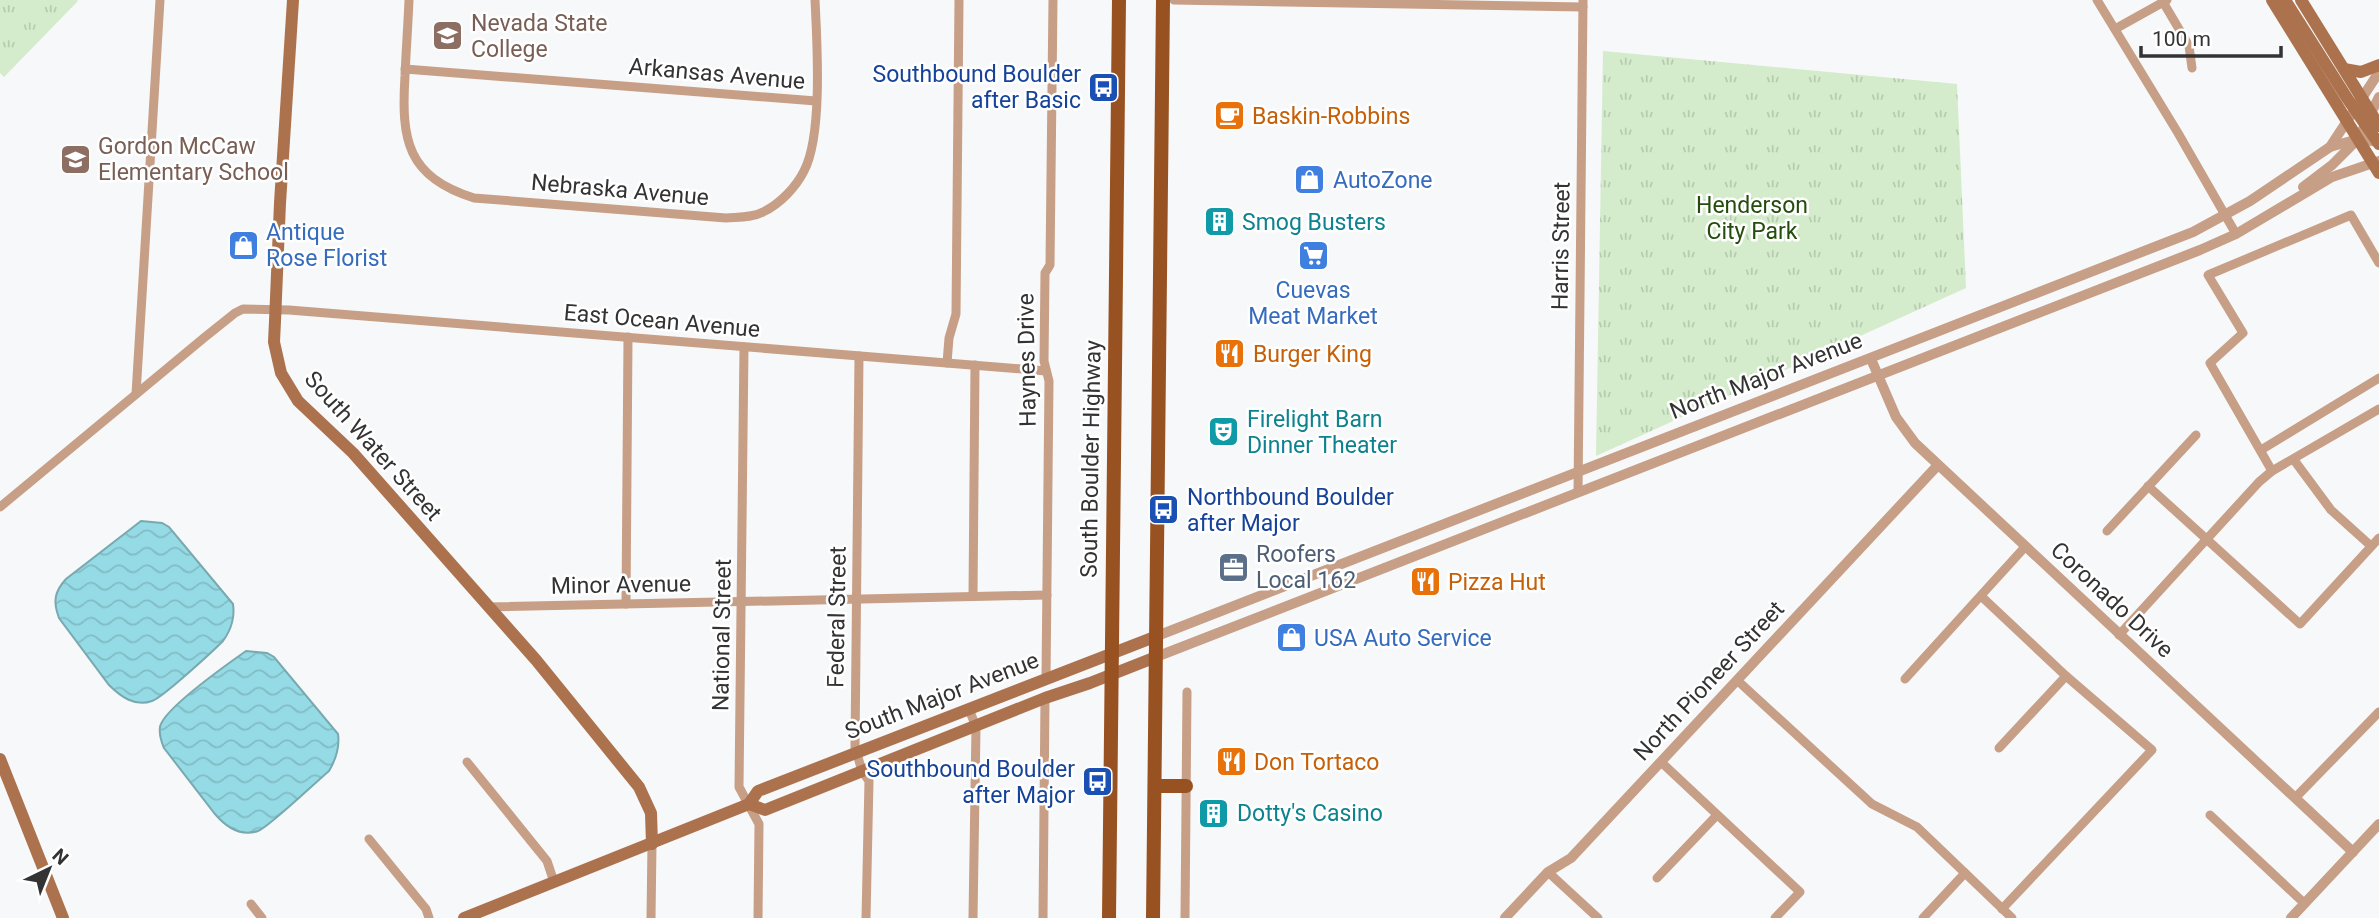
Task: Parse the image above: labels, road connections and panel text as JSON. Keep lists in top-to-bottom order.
{
  "streets": {
    "main road": ["South Water Street", "South Boulder Highway", "South Major Avenue"],
    "street": [
      "Arkansas Avenue",
      "Nebraska Avenue",
      "Harris Street",
      "East Ocean Avenue",
      "Haynes Drive",
      "North Major Avenue",
      "Minor Avenue",
      "Coronado Drive",
      "Federal Street",
      "National Street",
      "North Pioneer Street"
    ]
  },
  "crossings": [
    ["Arkansas Avenue", "Nebraska Avenue"],
    ["Harris Street", "North Major Avenue"],
    ["East Ocean Avenue", "Haynes Drive"],
    ["East Ocean Avenue", "South Water Street"],
    ["East Ocean Avenue", "Federal Street"],
    ["East Ocean Avenue", "National Street"],
    ["Haynes Drive", "Minor Avenue"],
    ["Haynes Drive", "South Major Avenue"],
    ["North Major Avenue", "Coronado Drive"],
    ["North Major Avenue", "South Major Avenue"],
    ["South Water Street", "Minor Avenue"],
    ["South Water Street", "South Major Avenue"],
    ["South Boulder Highway", "South Major Avenue"],
    ["Minor Avenue", "Federal Street"],
    ["Minor Avenue", "National Street"],
    ["Coronado Drive", "North Pioneer Street"],
    ["Federal Street", "South Major Avenue"],
    ["National Street", "South Major Avenue"]
  ],
  "parks": ["Henderson City Park"],
  "places": {
    "school or university": ["Nevada State College", "Gordon McCaw Elementary School"],
    "bus stop": ["Southbound Boulder after Basic", "Northbound Boulder after Major", "Southbound Boulder after Major"],
    "cafe": ["Baskin-Robbins"],
    "shop": ["AutoZone", "Antique Rose Florist", "USA Auto Service"],
    "building": ["Smog Busters", "Dotty's Casino"],
    "supermarket": ["Cuevas Meat Market"],
    "restaurant": ["Burger King", "Pizza Hut", "Don Tortaco"],
    "theatre": ["Firelight Barn Dinner Theater"],
    "office": ["Roofers Local 162"]
  },
  "scale_bar": "100 m",
  "north": "top right"
}
